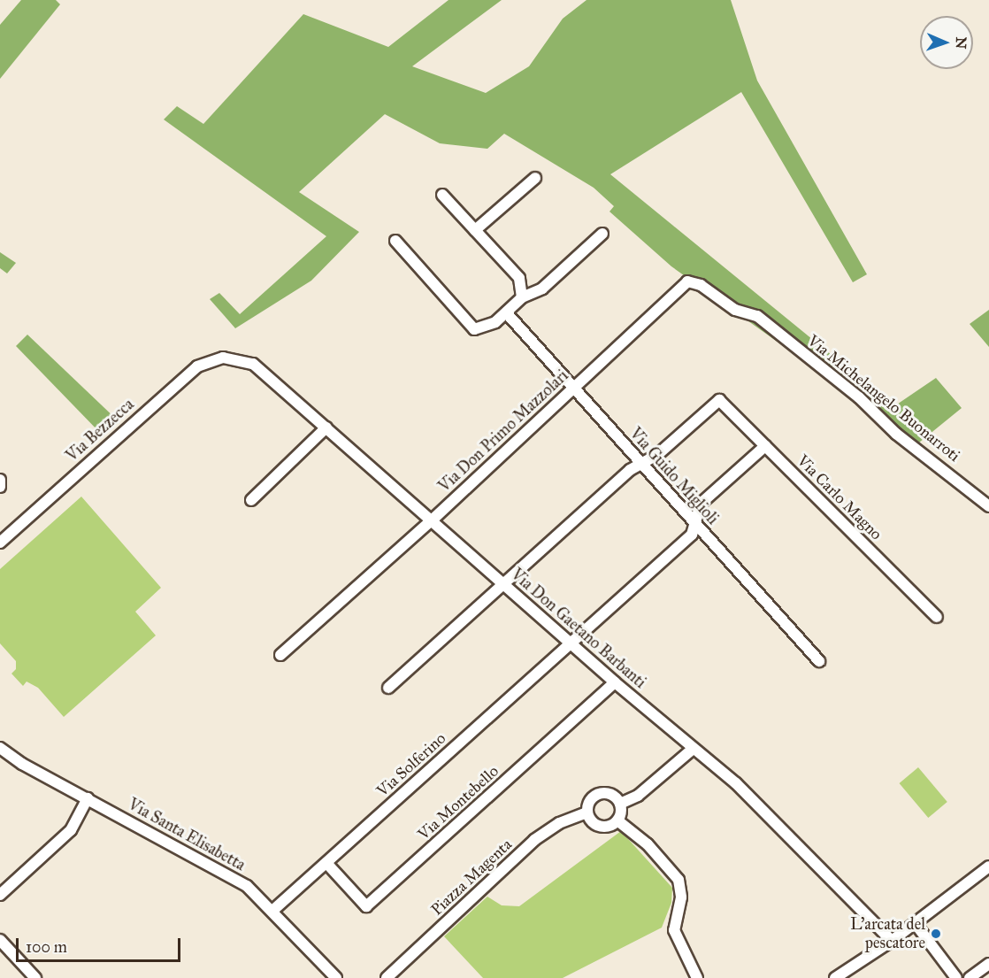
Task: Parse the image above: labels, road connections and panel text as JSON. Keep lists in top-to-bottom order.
{
  "streets": {
    "street": [
      "Via Michelangelo Buonarroti",
      "Via Bezzecca",
      "Via Don Primo Mazzolari",
      "Via Guido Miglioli",
      "Via Carlo Magno",
      "Via Don Gaetano Barbanti",
      "Via Solferino",
      "Via Montebello",
      "Via Santa Elisabetta",
      "Piazza Magenta"
    ]
  },
  "crossings": [
    ["Via Michelangelo Buonarroti", "Via Don Primo Mazzolari"],
    ["Via Bezzecca", "Via Don Gaetano Barbanti"],
    ["Via Don Primo Mazzolari", "Via Guido Miglioli"],
    ["Via Don Primo Mazzolari", "Via Don Gaetano Barbanti"],
    ["Via Guido Miglioli", "Via Carlo Magno"],
    ["Via Guido Miglioli", "Via Solferino"],
    ["Via Carlo Magno", "Via Solferino"],
    ["Via Don Gaetano Barbanti", "Via Solferino"],
    ["Via Don Gaetano Barbanti", "Via Montebello"],
    ["Via Solferino", "Via Montebello"],
    ["Via Solferino", "Via Santa Elisabetta"]
  ],
  "places": ["L'arcata del pescatore"],
  "scale_bar": "100 m",
  "north": "right"
}
